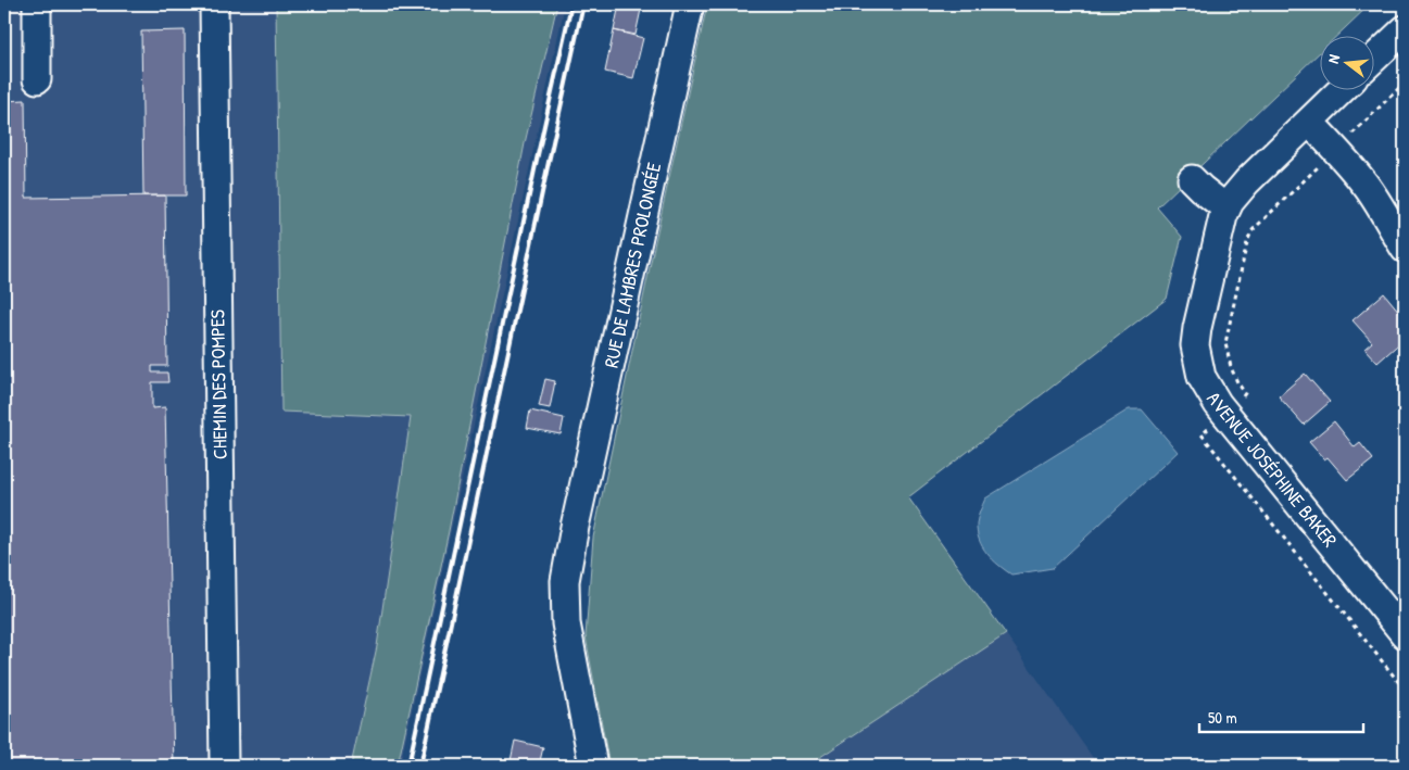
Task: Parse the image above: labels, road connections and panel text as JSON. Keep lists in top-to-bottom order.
{
  "streets": {
    "street": ["RUE DE LAMBRES PROLONGÉE", "CHEMIN DES POMPES", "AVENUE JOSÉPHINE BAKER"]
  },
  "scale_bar": "50 m",
  "north": "left"
}
